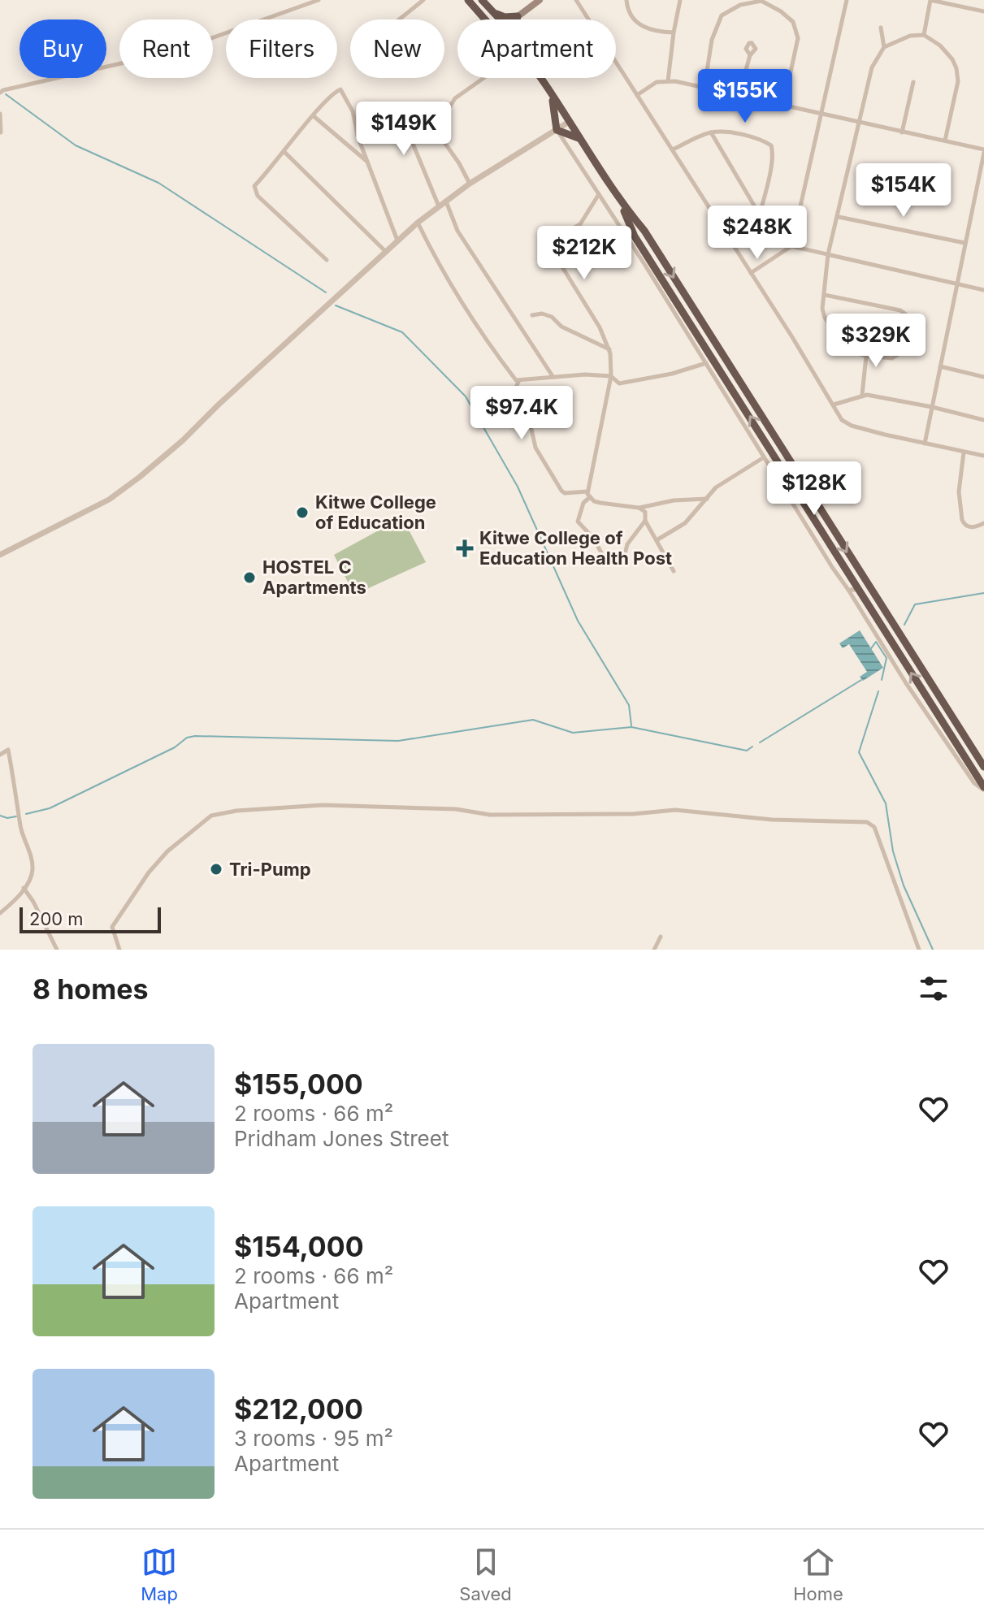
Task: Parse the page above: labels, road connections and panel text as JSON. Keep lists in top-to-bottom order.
{
  "places": {
    "other": ["Kitwe College of Education", "HOSTEL C Apartments", "Tri-Pump"],
    "health": ["Kitwe College of Education Health Post"]
  },
  "scale_bar": "200 m",
  "page": {
    "chip": [
      "Buy",
      "Rent",
      "Filters",
      "New",
      "Apartment"
    ],
    "price": [
      "$155K",
      "$149K",
      "$154K",
      "$248K",
      "$212K",
      "$329K",
      "$97.4K",
      "$128K"
    ],
    "scale": "200 m",
    "heading": "8 homes",
    "list": [
      {
        "name": "$155,000",
        "note": "2 rooms · 66 m² · Pridham Jones Street"
      },
      {
        "name": "$154,000",
        "note": "2 rooms · 66 m² · Apartment"
      },
      {
        "name": "$212,000",
        "note": "3 rooms · 95 m² · Apartment"
      }
    ],
    "tabs": ["Map", "Saved", "Home"]
  }
}
